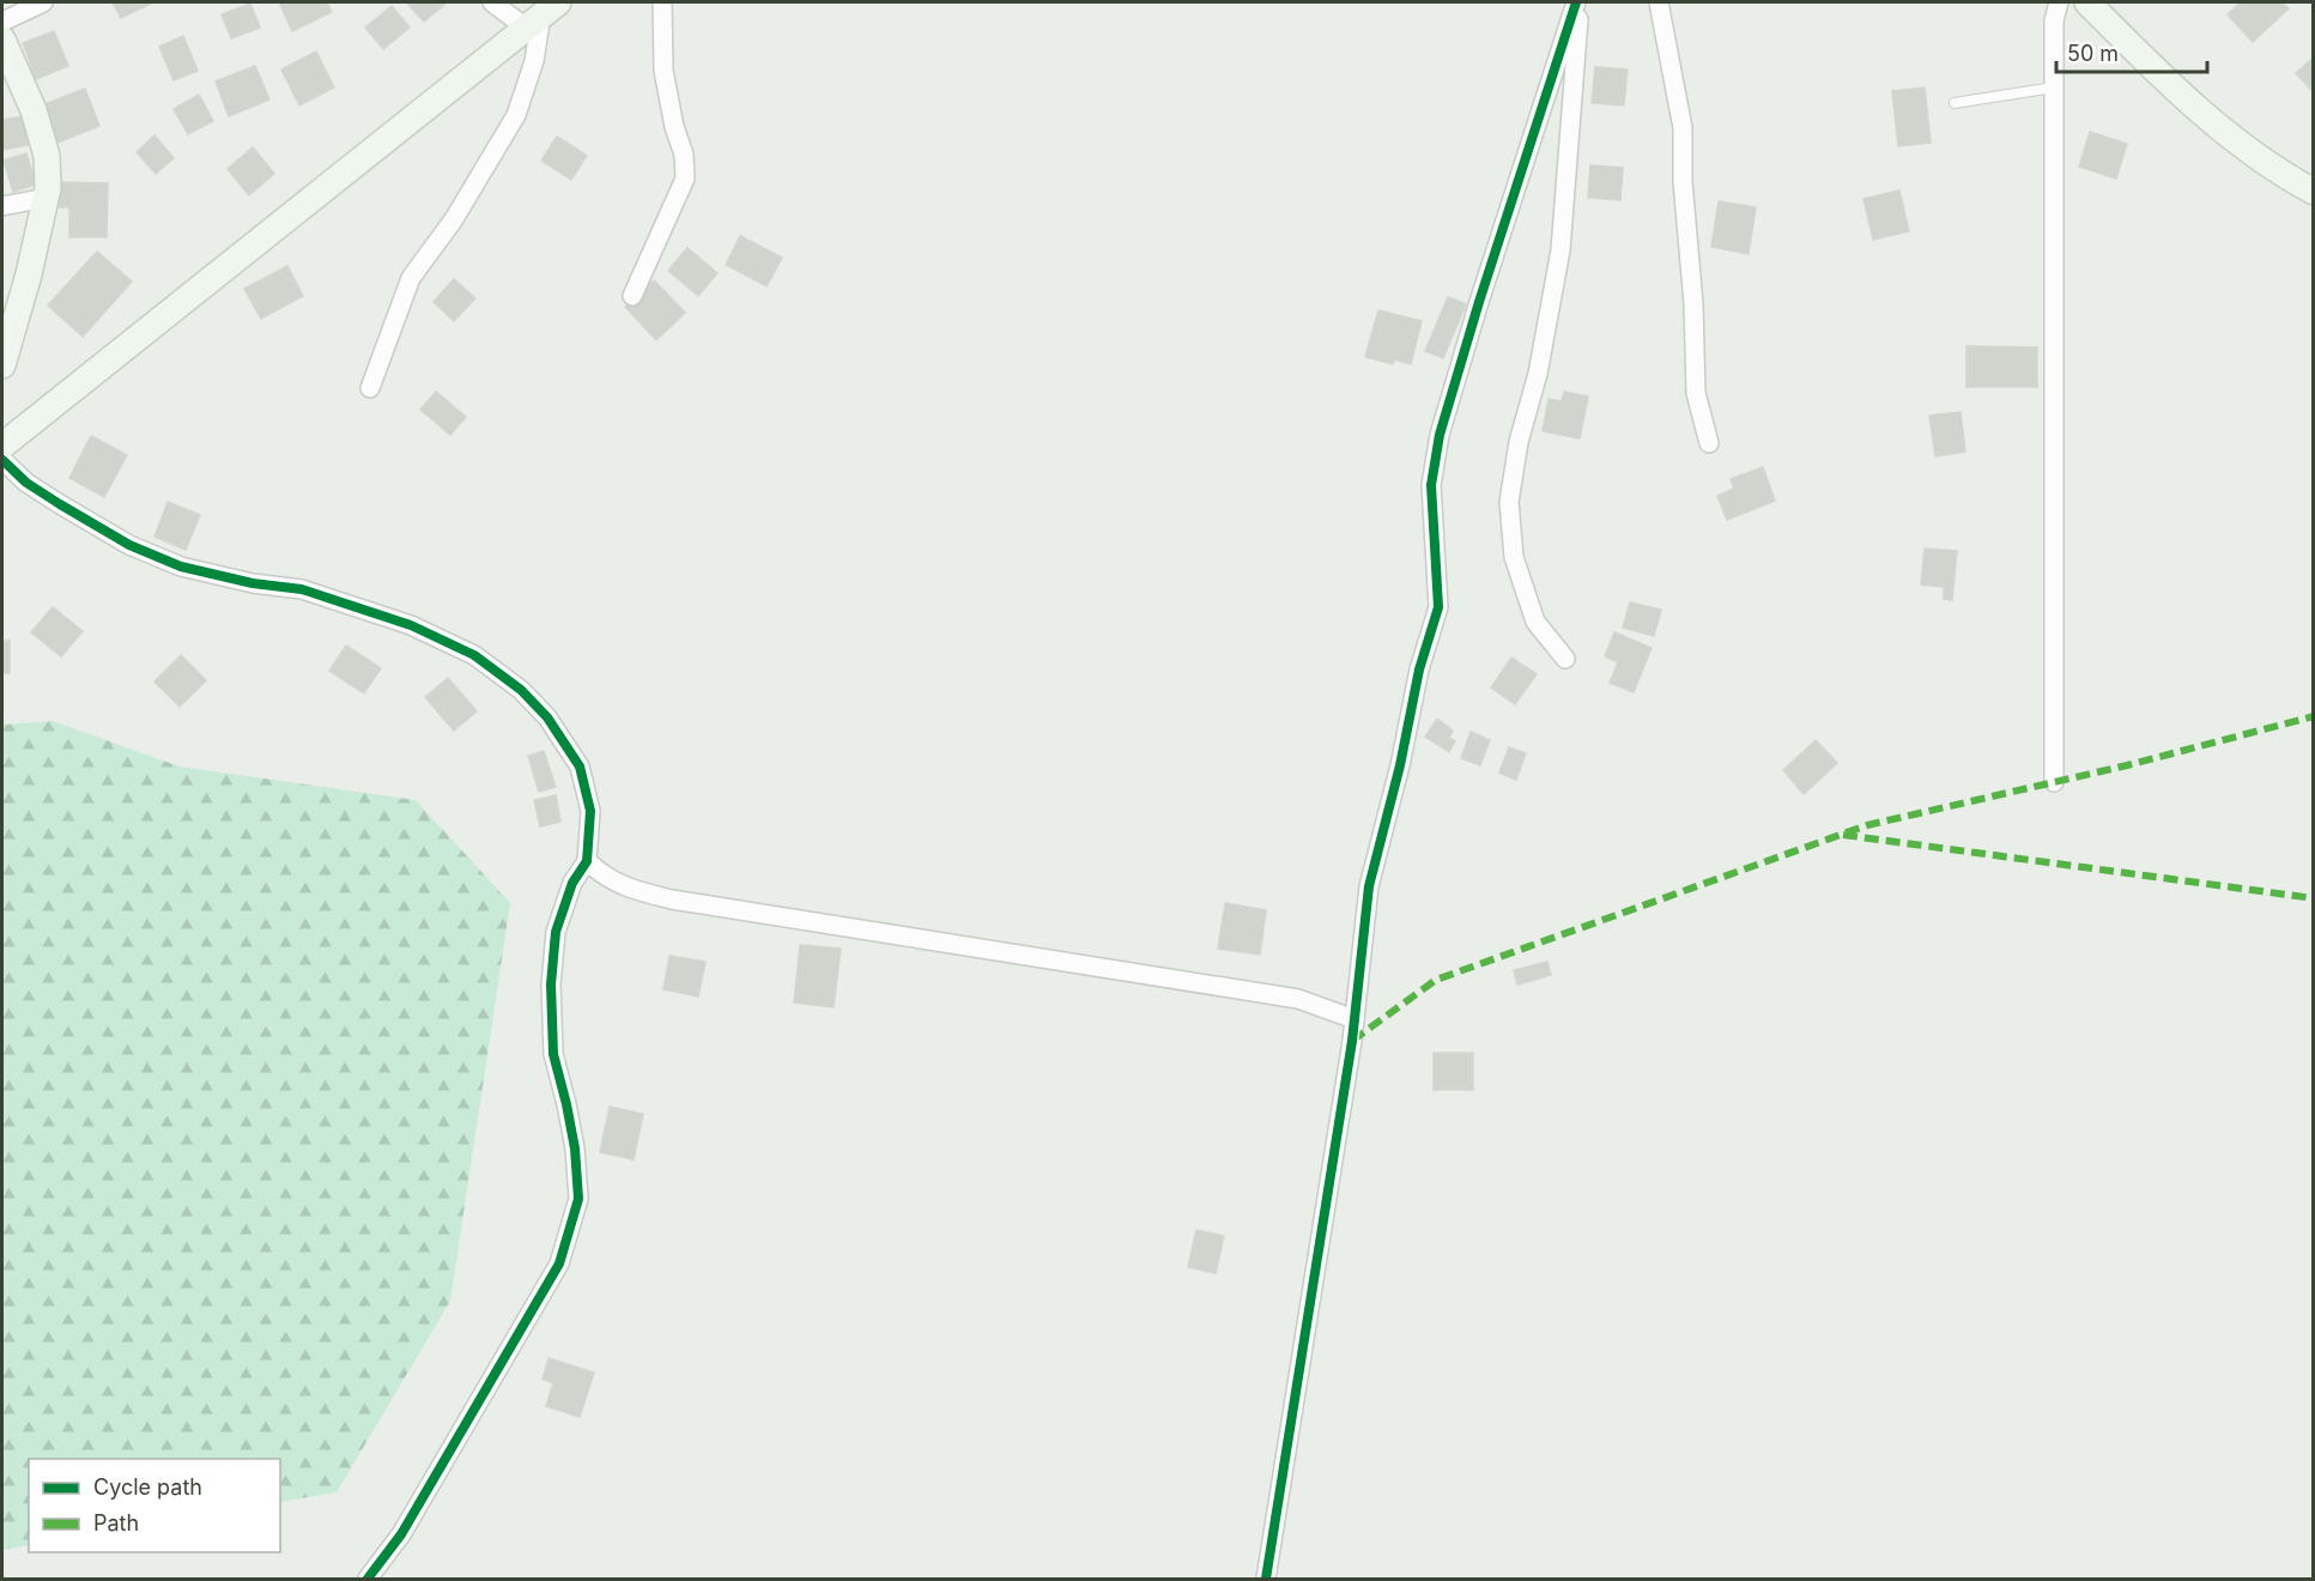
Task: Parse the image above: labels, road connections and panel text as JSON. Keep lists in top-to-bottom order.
{
  "legend": ["Cycle path", "Path"],
  "scale_bar": "50 m"
}
